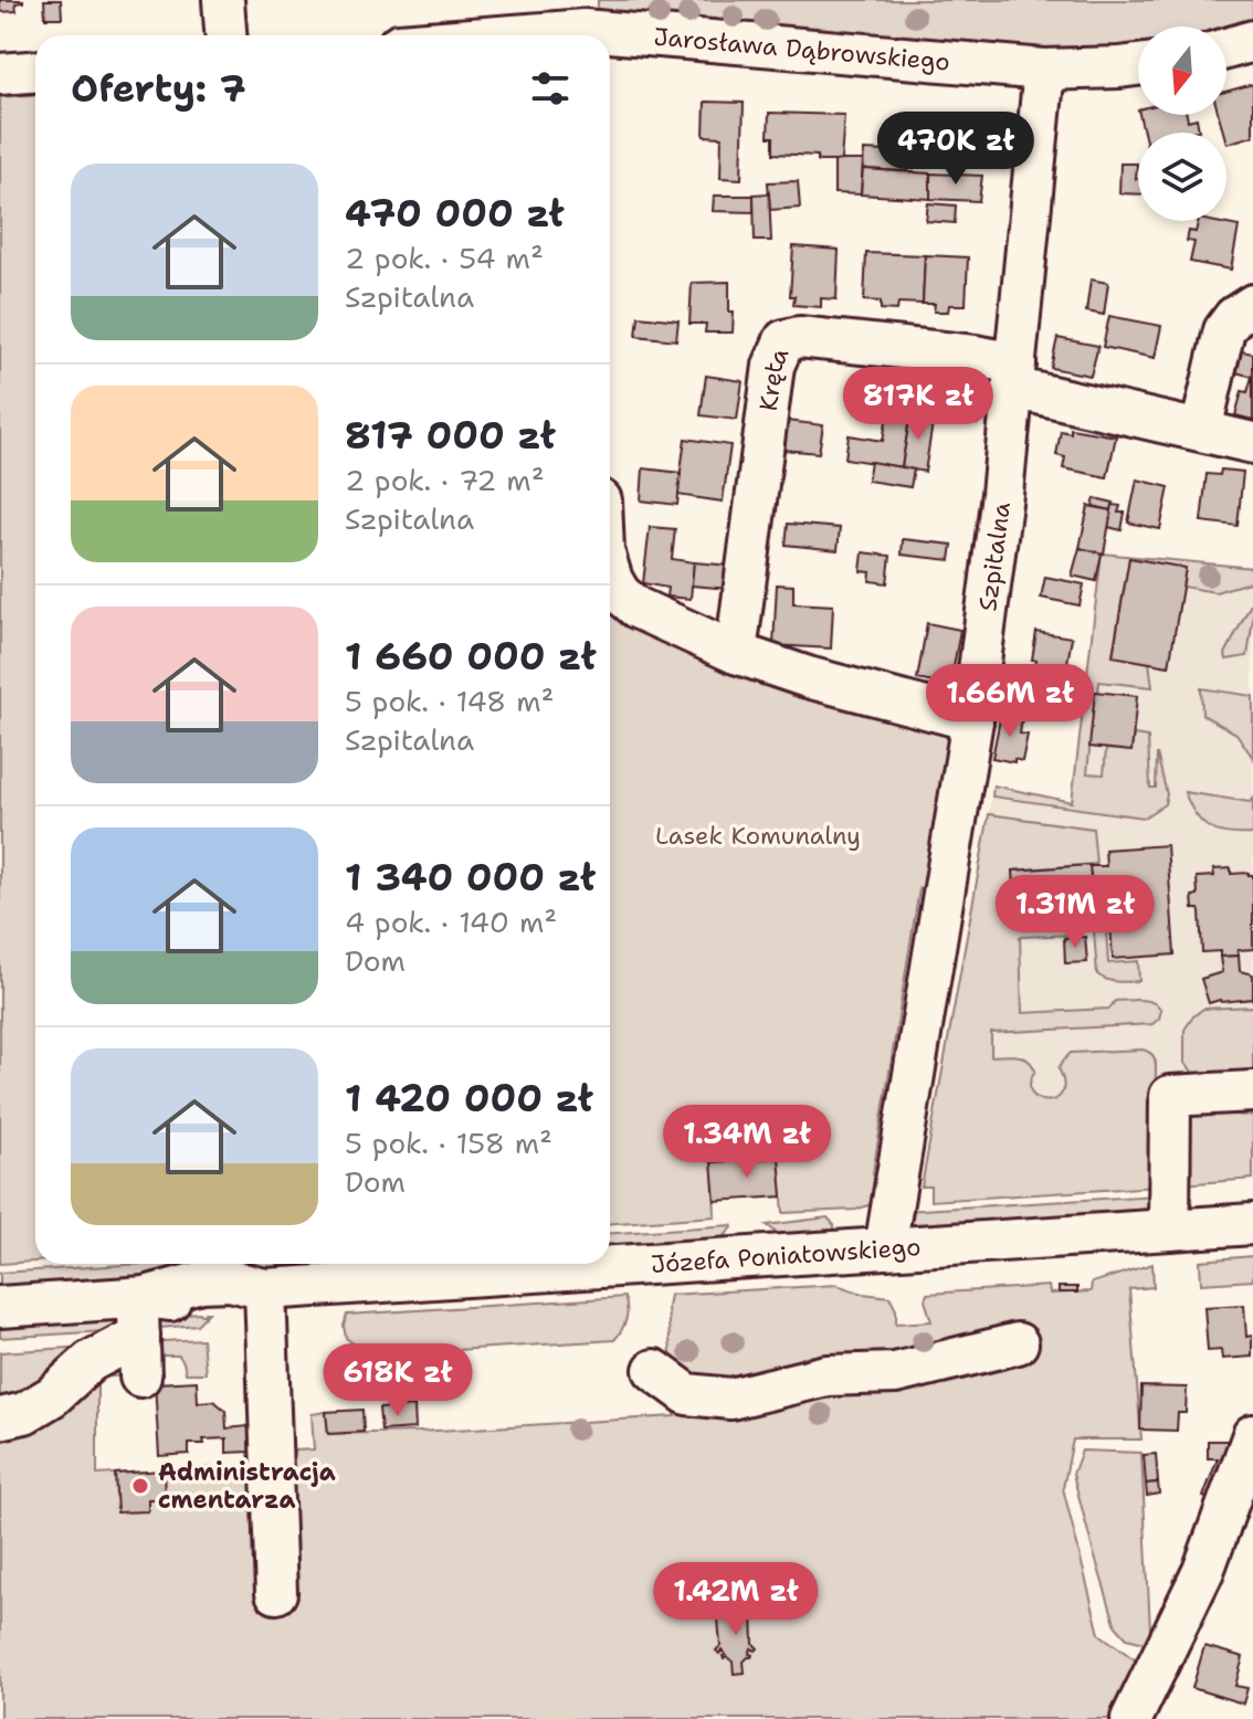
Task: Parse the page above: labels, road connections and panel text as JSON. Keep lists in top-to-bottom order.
{
  "streets": {
    "street": [
      "Jarosława Dąbrowskiego",
      "Kręta",
      "Szpitalna",
      "Józefa Poniatowskiego"
    ]
  },
  "crossings": [
    ["Jarosława Dąbrowskiego", "Szpitalna"],
    ["Kręta", "Szpitalna"],
    ["Szpitalna", "Józefa Poniatowskiego"]
  ],
  "parks": ["Lasek Komunalny"],
  "places": ["Administracja cmentarza"],
  "north": "bottom",
  "page": {
    "heading": "Oferty: 7",
    "price": [
      "470K zł",
      "817K zł",
      "1.66M zł",
      "1.31M zł",
      "1.34M zł",
      "618K zł",
      "1.42M zł"
    ],
    "list": [
      {
        "name": "470 000 zł",
        "note": "2 pok. · 54 m² · Szpitalna"
      },
      {
        "name": "817 000 zł",
        "note": "2 pok. · 72 m² · Szpitalna"
      },
      {
        "name": "1 660 000 zł",
        "note": "5 pok. · 148 m² · Szpitalna"
      },
      {
        "name": "1 340 000 zł",
        "note": "4 pok. · 140 m² · Dom"
      },
      {
        "name": "1 420 000 zł",
        "note": "5 pok. · 158 m² · Dom"
      }
    ]
  }
}
